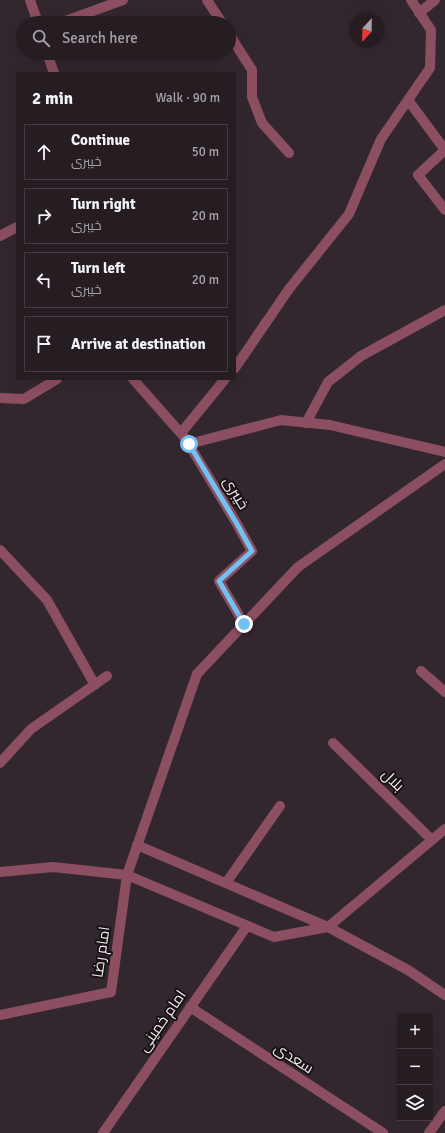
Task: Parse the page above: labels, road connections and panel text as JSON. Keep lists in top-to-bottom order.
{
  "streets": {
    "street": [
      "خیبری",
      "بلال",
      "امام رضا",
      "امام خمینی",
      "سعدی"
    ]
  },
  "crossings": [
    ["امام خمینی", "سعدی"]
  ],
  "north": "bottom",
  "page": {
    "search": "Search here",
    "heading": ["2 min", "Walk · 90 m"],
    "list": [
      ["Continue", "خیبری", "50 m"],
      ["Turn right", "خیبری", "20 m"],
      ["Turn left", "خیبری", "20 m"],
      "Arrive at destination"
    ],
    "map_buttons": ["+", "−"]
  }
}
